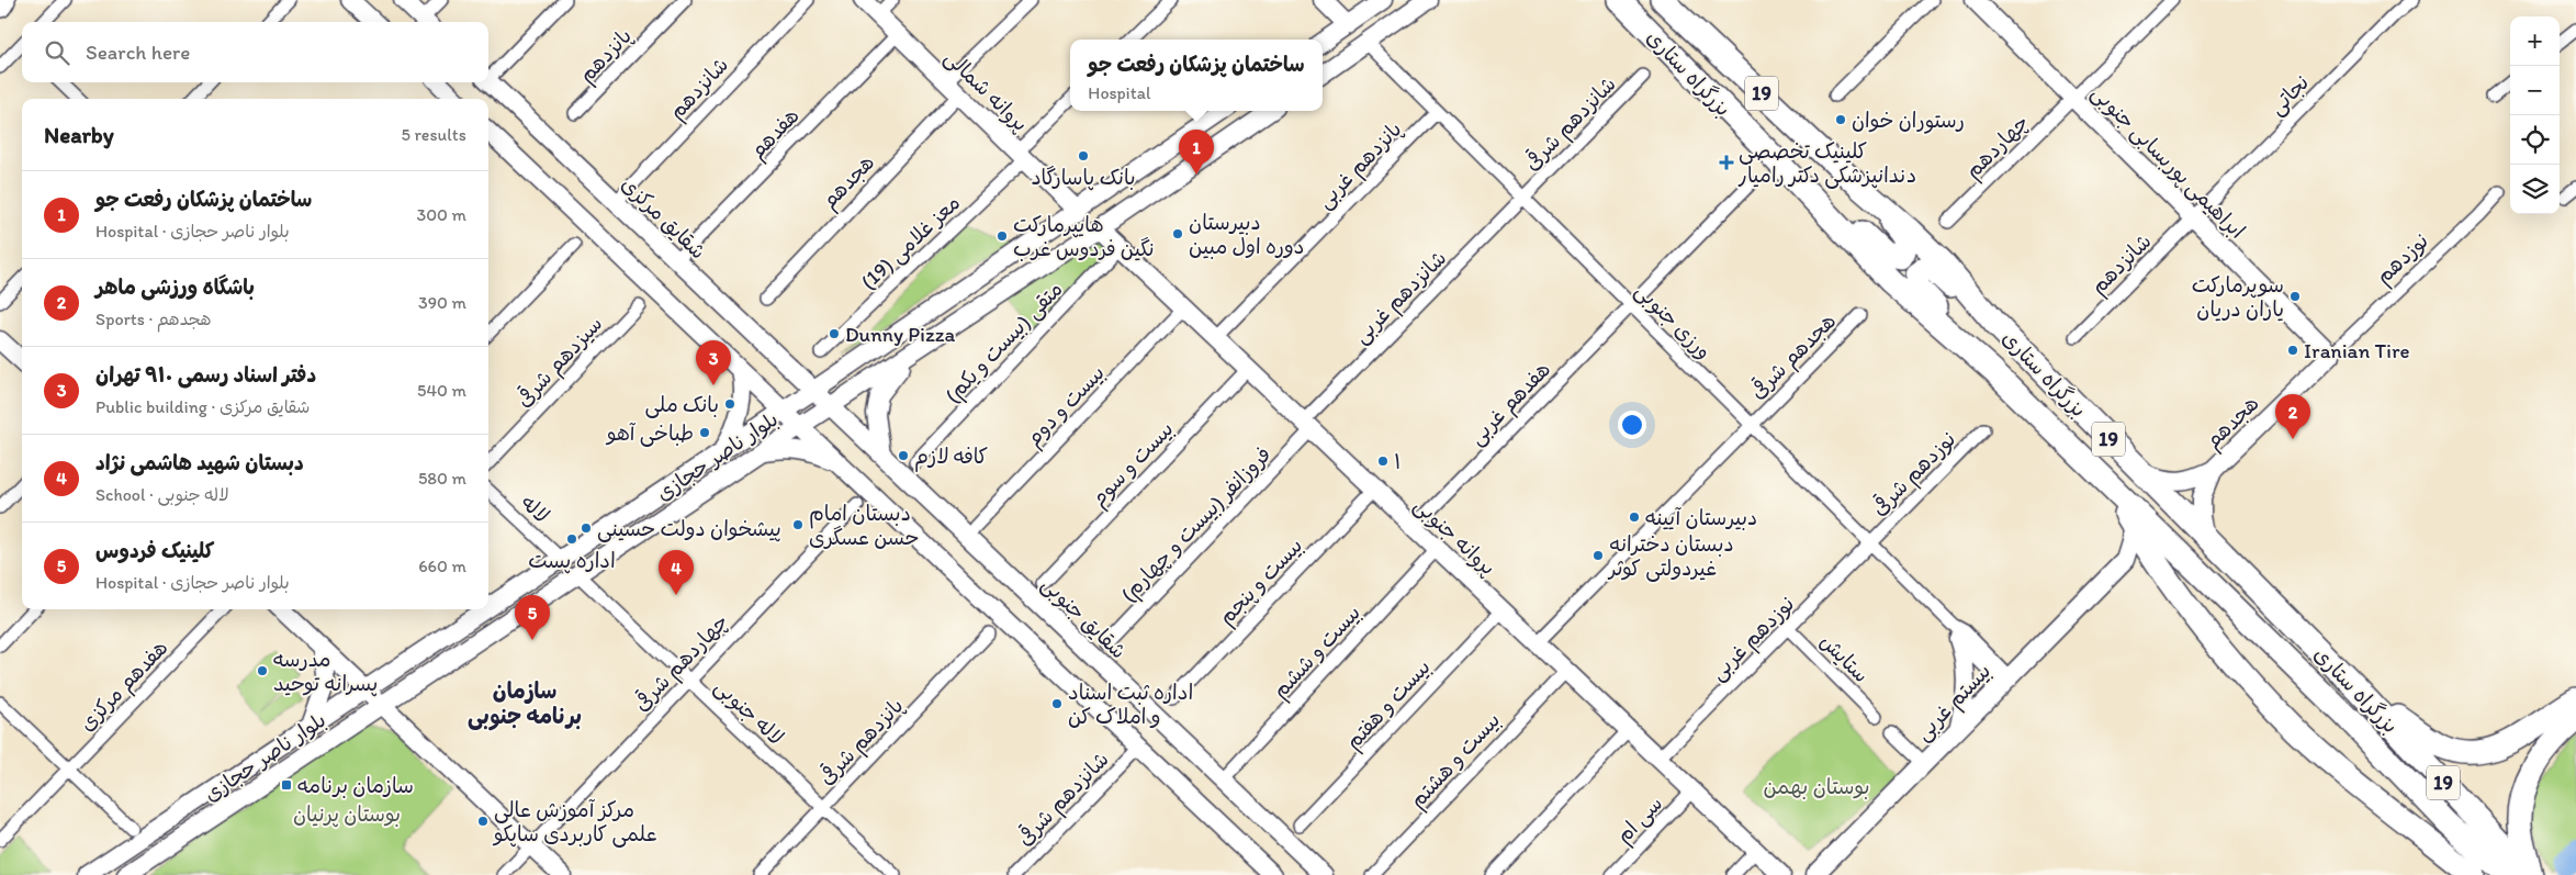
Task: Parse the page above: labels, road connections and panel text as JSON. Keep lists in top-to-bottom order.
{
  "streets": {
    "highway": ["بزرگراه ستاری", "19"],
    "main road": [
      "پروانه شمالی",
      "ابراهیمی پوربسابی جنوبی",
      "هجدهم",
      "شقایق مرکزی",
      "بلوار ناصر حجازی",
      "پروانه جنوبی",
      "شقایق جنوبی",
      "بیستم غربی"
    ],
    "street": [
      "پانزدهم",
      "شانزدهم",
      "نجاتی",
      "شانزدهم شرقی",
      "هفدهم",
      "چهاردهم",
      "پانزدهم غربی",
      "معز غلامی (19)",
      "نوزدهم",
      "شانزدهم غربی",
      "ورزی جنوبی",
      "متقی (بیست و یکم)",
      "هجدهم شرقی",
      "سیزدهم شرقی",
      "هفدهم غربی",
      "بیست و دوم",
      "بیست و سوم",
      "نوزدهم شرقی",
      "لاله",
      "فروزانفر (بیست و چهارم)",
      "بیست و پنجم",
      "نوزدهم غربی",
      "بیست و ششم",
      "ستایش",
      "چهاردهم شرقی",
      "هفدهم مرکزی",
      "بیست و هفتم",
      "لاله جنوبی",
      "پانزدهم شرقی",
      "بیست و هشتم",
      "سی ام"
    ]
  },
  "crossings": [
    ["بزرگراه ستاری", "هجدهم"],
    ["شانزدهم", "نجاتی"],
    ["شانزدهم", "ابراهیمی پوربسابی جنوبی"],
    ["شانزدهم", "شقایق مرکزی"],
    ["پروانه شمالی", "هفدهم"],
    ["پروانه شمالی", "هجدهم"],
    ["پروانه شمالی", "معز غلامی (19)"],
    ["پروانه شمالی", "بلوار ناصر حجازی"],
    ["نجاتی", "ابراهیمی پوربسابی جنوبی"],
    ["شانزدهم شرقی", "شانزدهم غربی"],
    ["شانزدهم شرقی", "ورزی جنوبی"],
    ["هفدهم", "شقایق مرکزی"],
    ["چهاردهم", "ابراهیمی پوربسابی جنوبی"],
    ["ابراهیمی پوربسابی جنوبی", "هجدهم"],
    ["ابراهیمی پوربسابی جنوبی", "نوزدهم"],
    ["پانزدهم غربی", "ورزی جنوبی"],
    ["پانزدهم غربی", "پروانه جنوبی"],
    ["هجدهم", "نوزدهم"],
    ["شقایق مرکزی", "بلوار ناصر حجازی"],
    ["شقایق مرکزی", "شقایق جنوبی"],
    ["شانزدهم غربی", "ورزی جنوبی"],
    ["شانزدهم غربی", "فروزانفر (بیست و چهارم)"],
    ["شانزدهم غربی", "پروانه جنوبی"],
    ["ورزی جنوبی", "هجدهم شرقی"],
    ["ورزی جنوبی", "هفدهم غربی"],
    ["ورزی جنوبی", "نوزدهم شرقی"],
    ["ورزی جنوبی", "نوزدهم غربی"],
    ["ورزی جنوبی", "بیستم غربی"],
    ["متقی (بیست و یکم)", "پروانه جنوبی"],
    ["هجدهم شرقی", "پروانه جنوبی"],
    ["هفدهم غربی", "پروانه جنوبی"],
    ["بیست و دوم", "پروانه جنوبی"],
    ["بلوار ناصر حجازی", "لاله"],
    ["بلوار ناصر حجازی", "پروانه جنوبی"],
    ["بلوار ناصر حجازی", "شقایق جنوبی"],
    ["بلوار ناصر حجازی", "لاله جنوبی"],
    ["بیست و سوم", "پروانه جنوبی"],
    ["نوزدهم شرقی", "نوزدهم غربی"],
    ["فروزانفر (بیست و چهارم)", "پروانه جنوبی"],
    ["پروانه جنوبی", "بیست و پنجم"],
    ["پروانه جنوبی", "نوزدهم غربی"],
    ["پروانه جنوبی", "بیست و ششم"],
    ["پروانه جنوبی", "بیست و هفتم"],
    ["پروانه جنوبی", "بیست و هشتم"],
    ["پروانه جنوبی", "سی ام"],
    ["شقایق جنوبی", "بیست و ششم"],
    ["نوزدهم غربی", "ستایش"],
    ["چهاردهم شرقی", "لاله جنوبی"],
    ["لاله جنوبی", "پانزدهم شرقی"]
  ],
  "districts": ["سازمان برنامه جنوبی"],
  "parks": ["بوستان بهمن", "بوستان پرنیان"],
  "places": {
    "other": [
      "رستوران خوان",
      "بانک پاسارگاد",
      "دبیرستان دوره اول مبین",
      "هایپرمارکت نگین فردوس غرب",
      "سوپرمارکت یاران دریان",
      "Dunny Pizza",
      "Iranian Tire",
      "بانک ملی",
      "طباخی آهو",
      "کافه لازم",
      "۱",
      "دبیرستان آیینه",
      "دبستان امام حسن عسگری",
      "پیشخوان دولت حسینی",
      "اداره پست",
      "دبستان دخترانه غیردولتی کوثر",
      "مدرسه پسرانه توحید",
      "اداره ثبت اسناد و املاک کن",
      "مرکز آموزش عالی علمی کاربردی ساپکو"
    ],
    "health": ["کلینیک تخصصی دندانپزشکی دکتر رامیار"],
    "transit": ["سازمان برنامه"]
  },
  "page": {
    "map_buttons": ["+", "−"],
    "search": "Search here",
    "popup": ["ساختمان پزشكان رفعت جو", "Hospital"],
    "heading": ["Nearby", "5 results"],
    "pins": [
      "1",
      "3",
      "2",
      "4",
      "5"
    ],
    "list": [
      {
        "mark": "1",
        "name": "ساختمان پزشكان رفعت جو",
        "note": "Hospital · بلوار ناصر حجازی",
        "value": "300 m"
      },
      {
        "mark": "2",
        "name": "باشگاه ورزشی ماهر",
        "note": "Sports · هجدهم",
        "value": "390 m"
      },
      {
        "mark": "3",
        "name": "دفتر اسناد رسمی ۹۱۰ تهران",
        "note": "Public building · شقایق مرکزی",
        "value": "540 m"
      },
      {
        "mark": "4",
        "name": "دبستان شهید هاشمی نژاد",
        "note": "School · لاله جنوبی",
        "value": "580 m"
      },
      {
        "mark": "5",
        "name": "کلینیک فردوس",
        "note": "Hospital · بلوار ناصر حجازی",
        "value": "660 m"
      }
    ]
  }
}
